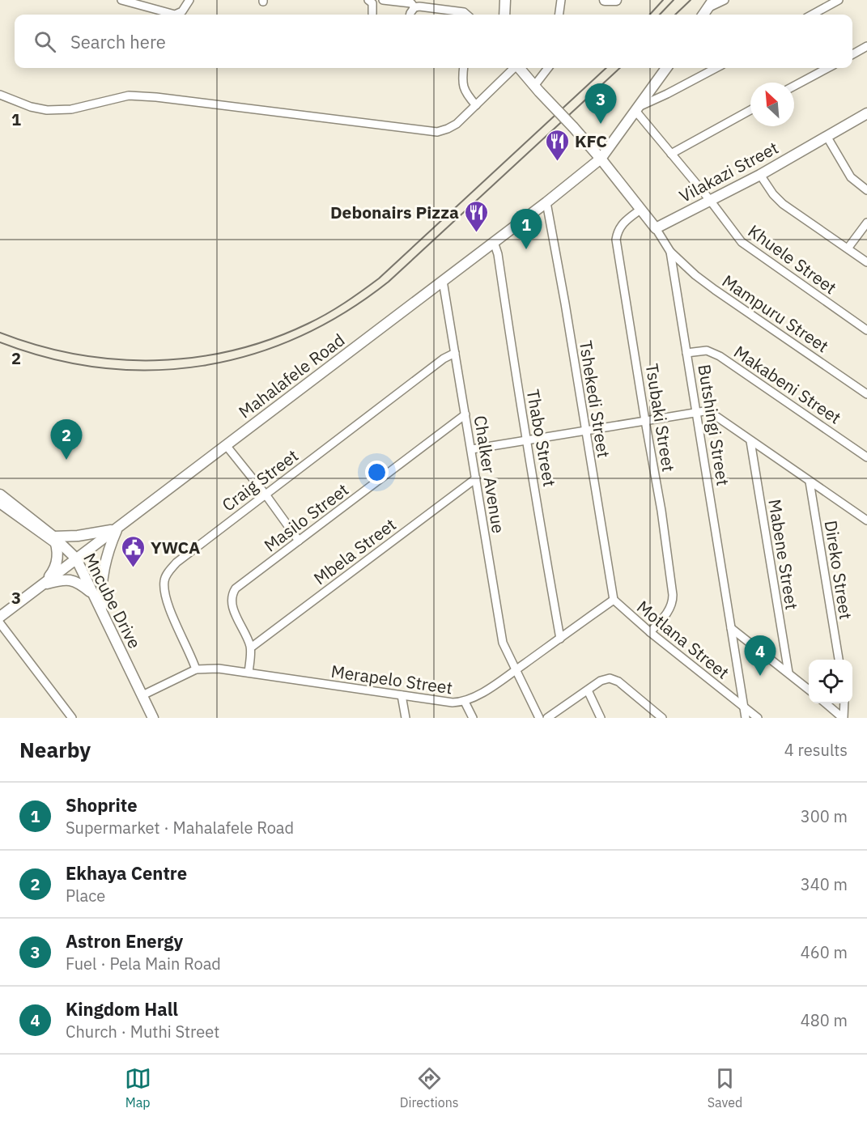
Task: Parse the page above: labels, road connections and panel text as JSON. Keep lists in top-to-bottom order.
{
  "streets": {
    "main road": [
      "Vilakazi Street",
      "Mahalafele Road",
      "Butshingi Street",
      "Mncube Drive"
    ],
    "street": [
      "Khuele Street",
      "Mampuru Street",
      "Makabeni Street",
      "Tshekedi Street",
      "Tsubaki Street",
      "Thabo Street",
      "Chalker Avenue",
      "Craig Street",
      "Masilo Street",
      "Mbela Street",
      "Mabene Street",
      "Direko Street",
      "Motlana Street",
      "Merapelo Street"
    ]
  },
  "crossings": [
    ["Vilakazi Street", "Khuele Street"],
    ["Vilakazi Street", "Butshingi Street"],
    ["Khuele Street", "Mahalafele Road"],
    ["Mampuru Street", "Butshingi Street"],
    ["Mahalafele Road", "Tshekedi Street"],
    ["Mahalafele Road", "Butshingi Street"],
    ["Mahalafele Road", "Thabo Street"],
    ["Mahalafele Road", "Chalker Avenue"],
    ["Mahalafele Road", "Mncube Drive"],
    ["Makabeni Street", "Butshingi Street"],
    ["Tshekedi Street", "Motlana Street"],
    ["Tshekedi Street", "Merapelo Street"],
    ["Tsubaki Street", "Butshingi Street"],
    ["Tsubaki Street", "Motlana Street"],
    ["Butshingi Street", "Motlana Street"],
    ["Thabo Street", "Merapelo Street"],
    ["Chalker Avenue", "Craig Street"],
    ["Chalker Avenue", "Masilo Street"],
    ["Chalker Avenue", "Mbela Street"],
    ["Chalker Avenue", "Merapelo Street"],
    ["Craig Street", "Merapelo Street"],
    ["Masilo Street", "Mbela Street"],
    ["Masilo Street", "Merapelo Street"],
    ["Mncube Drive", "Merapelo Street"],
    ["Motlana Street", "Merapelo Street"]
  ],
  "places": {
    "restaurant": ["KFC", "Debonairs Pizza"],
    "public building": ["YWCA"]
  },
  "north": "top left",
  "page": {
    "search": "Search here",
    "pins": [
      "3",
      "1",
      "2",
      "4"
    ],
    "heading": ["Nearby", "4 results"],
    "list": [
      {
        "mark": "1",
        "name": "Shoprite",
        "note": "Supermarket · Mahalafele Road",
        "value": "300 m"
      },
      {
        "mark": "2",
        "name": "Ekhaya Centre",
        "note": "Place",
        "value": "340 m"
      },
      {
        "mark": "3",
        "name": "Astron Energy",
        "note": "Fuel · Pela Main Road",
        "value": "460 m"
      },
      {
        "mark": "4",
        "name": "Kingdom Hall",
        "note": "Church · Muthi Street",
        "value": "480 m"
      }
    ],
    "nav": ["Map", "Directions", "Saved"]
  },
  "grid": {
    "rows": ["1", "2", "3"]
  }
}
